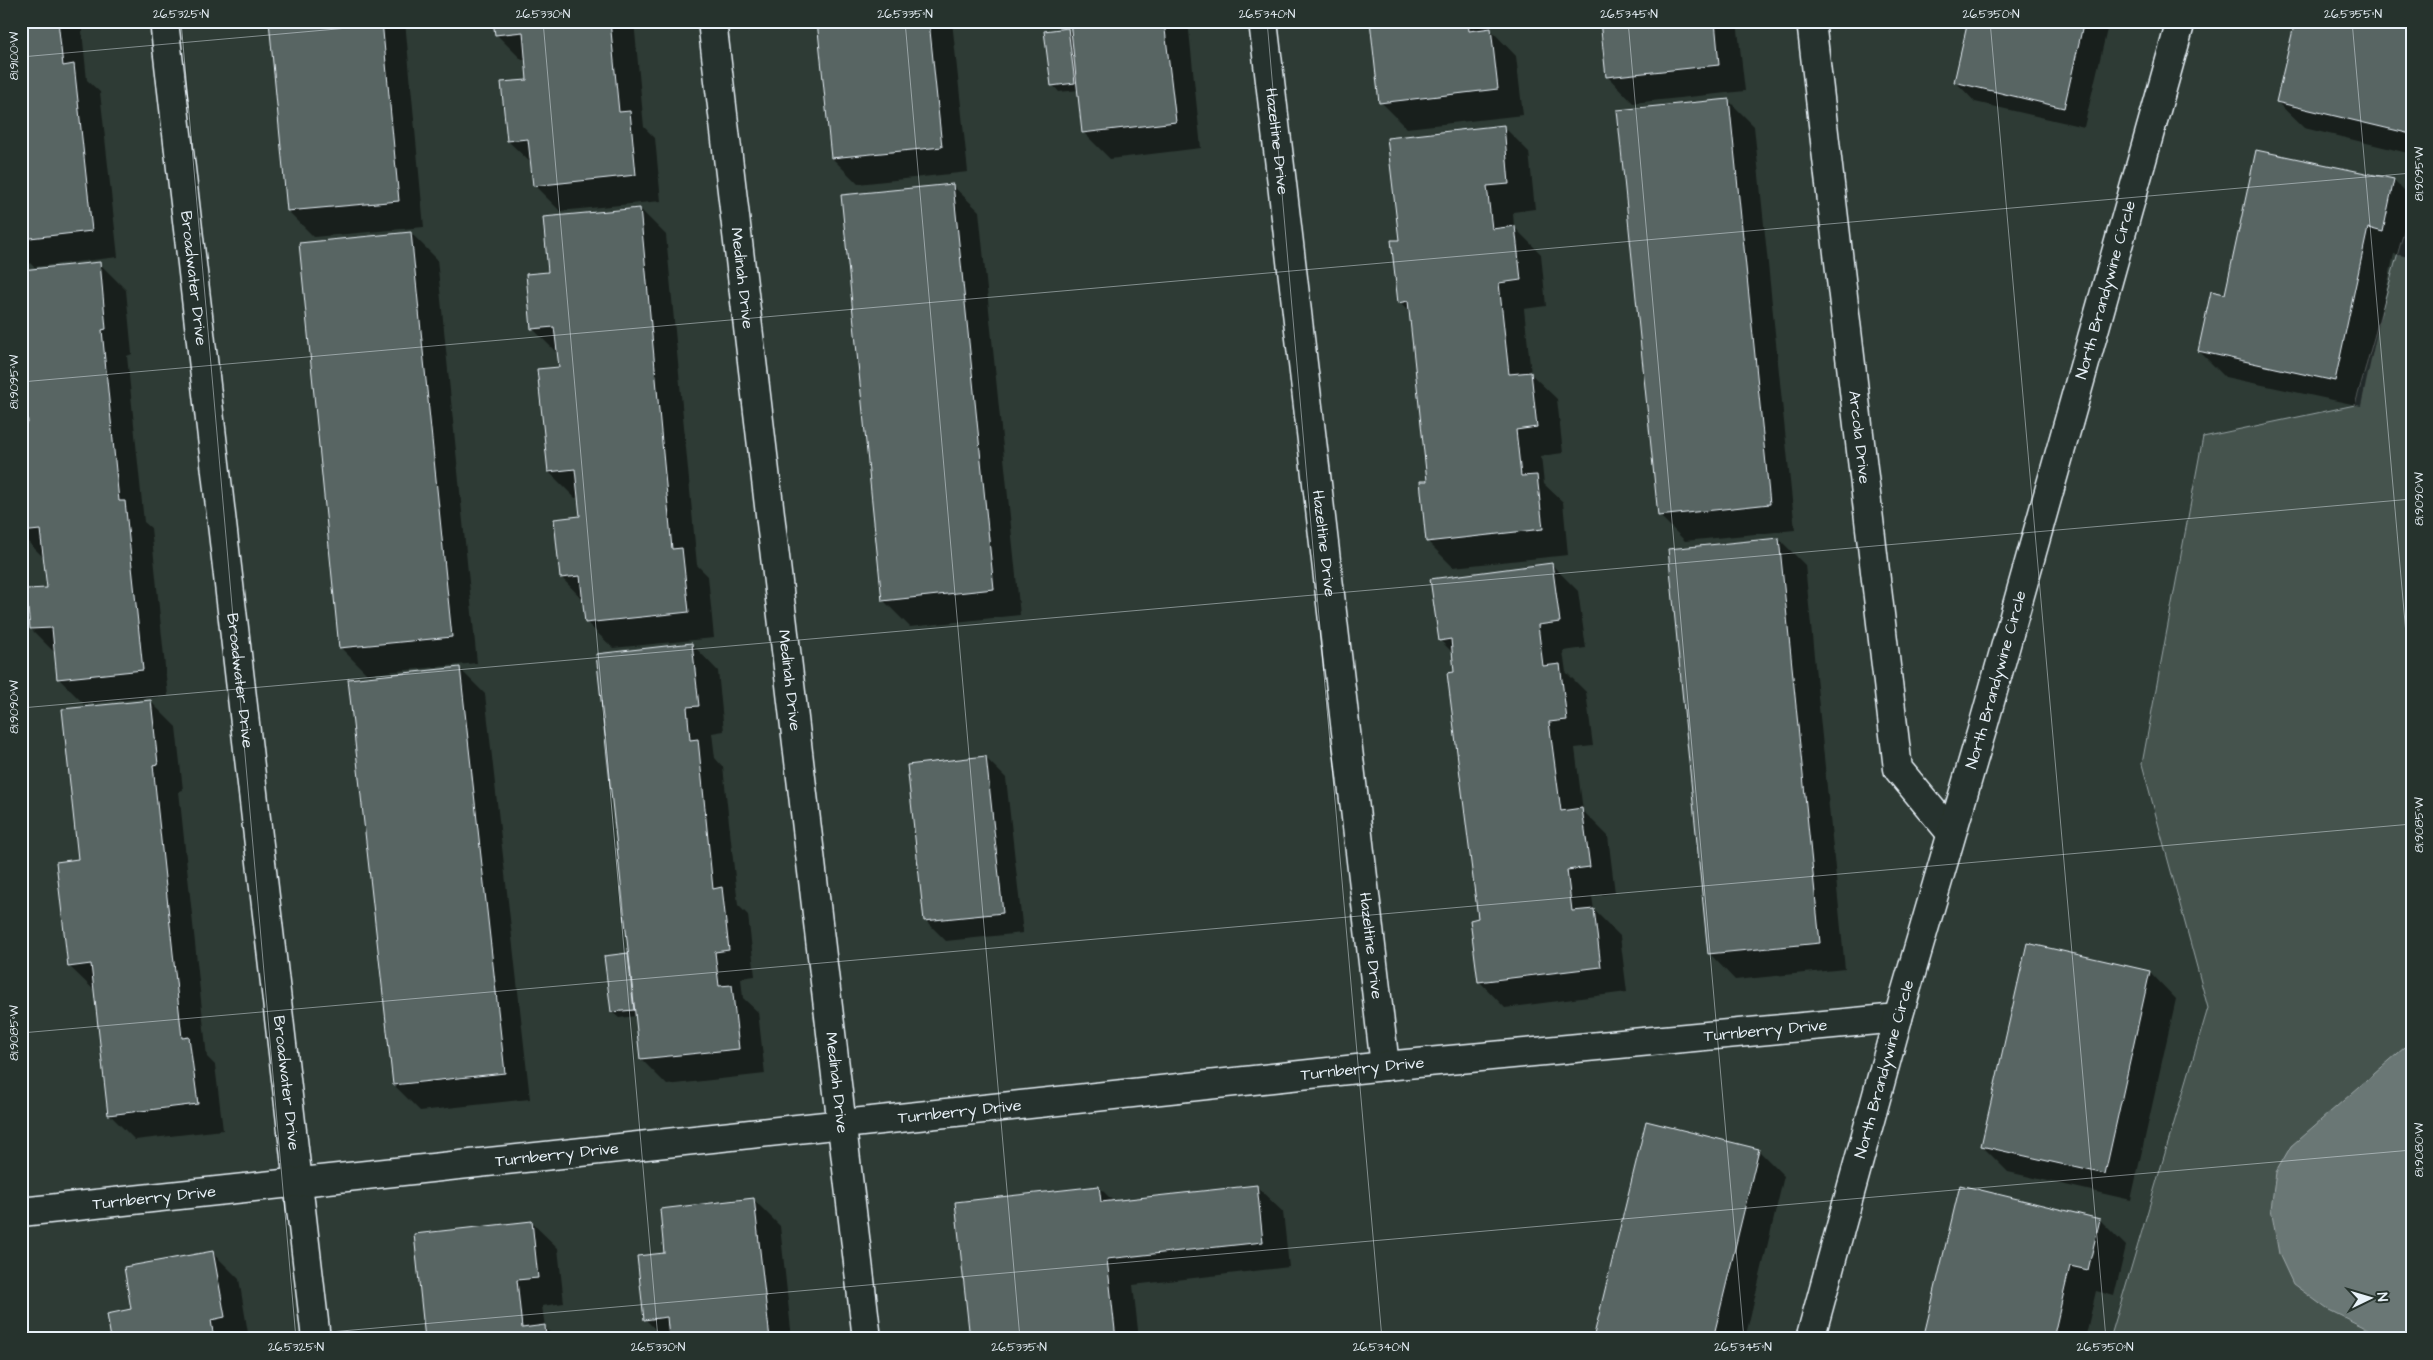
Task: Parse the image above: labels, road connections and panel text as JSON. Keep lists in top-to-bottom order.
{
  "streets": {
    "street": [
      "Hazeltine Drive",
      "Broadwater Drive",
      "Medinah Drive",
      "North Brandywine Circle",
      "Arcola Drive",
      "Turnberry Drive"
    ]
  },
  "crossings": [
    ["Hazeltine Drive", "Turnberry Drive"],
    ["Broadwater Drive", "Turnberry Drive"],
    ["Medinah Drive", "Turnberry Drive"],
    ["North Brandywine Circle", "Arcola Drive"],
    ["North Brandywine Circle", "Turnberry Drive"]
  ],
  "north": "right",
  "coordinates": [
    "26.5325°N",
    "26.5330°N",
    "26.5335°N",
    "26.5340°N",
    "26.5345°N",
    "26.5350°N",
    "26.5355°N",
    "81.9100°W",
    "81.9095°W",
    "81.9090°W",
    "81.9085°W",
    "81.9080°W"
  ]
}
